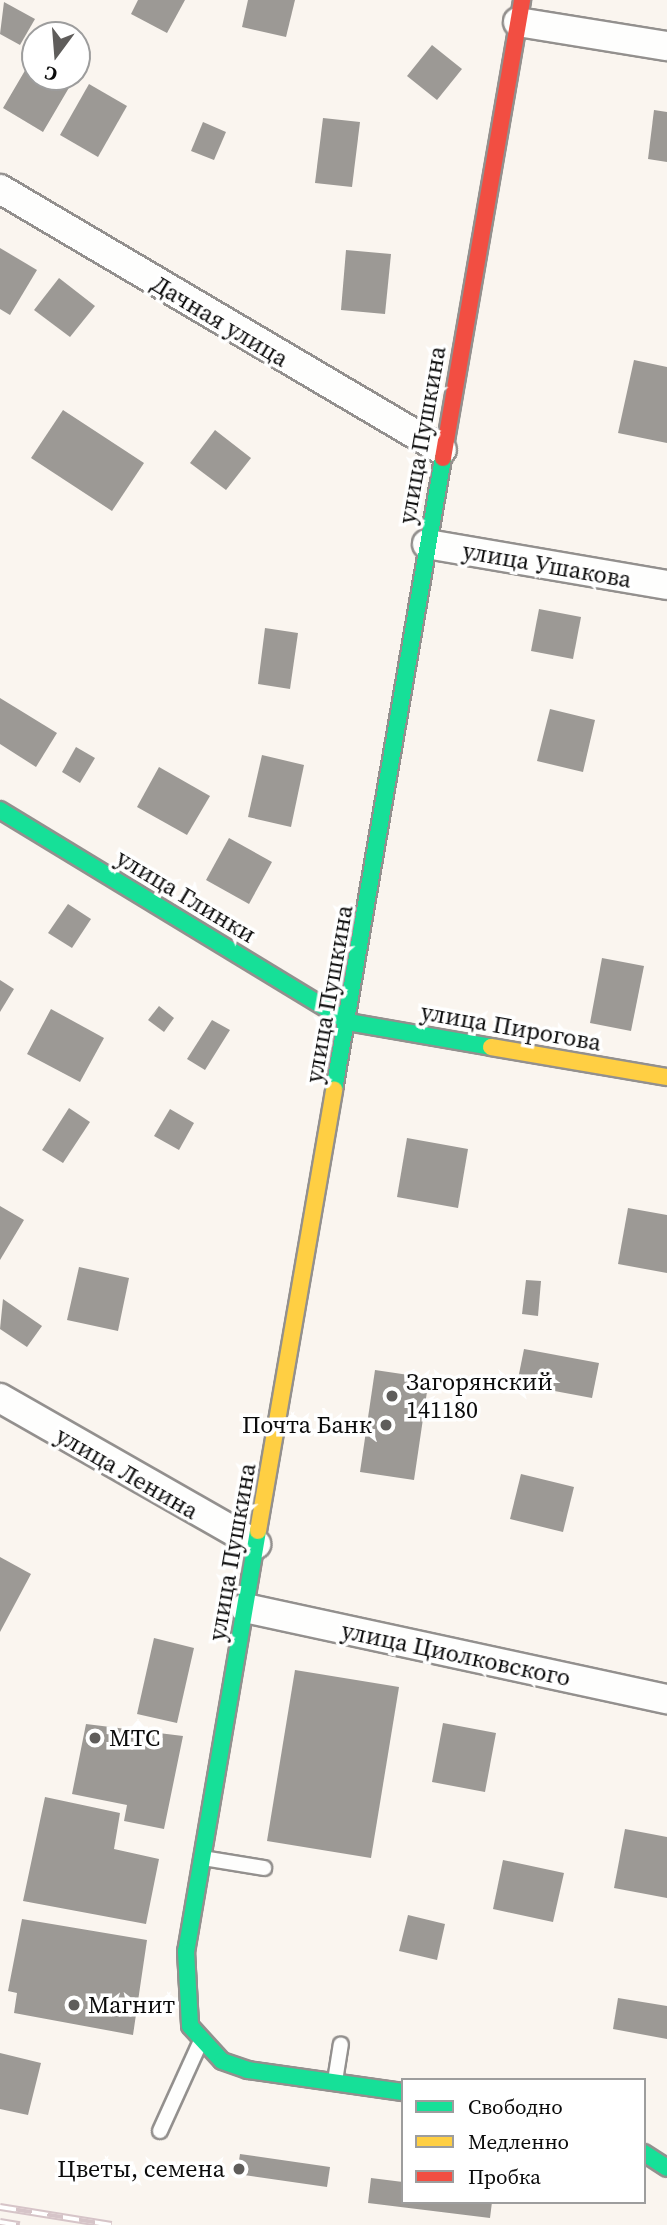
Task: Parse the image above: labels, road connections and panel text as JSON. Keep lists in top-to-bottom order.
{
  "streets": {
    "main road": ["улица Пушкина", "улица Глинки", "улица Пирогова"],
    "street": [
      "Дачная улица",
      "улица Ушакова",
      "улица Ленина",
      "улица Циолковского"
    ]
  },
  "crossings": [
    ["Дачная улица", "улица Пушкина"],
    ["улица Пушкина", "улица Ушакова"],
    ["улица Пушкина", "улица Глинки"],
    ["улица Пушкина", "улица Пирогова"],
    ["улица Пушкина", "улица Ленина"],
    ["улица Пушкина", "улица Циолковского"],
    ["улица Глинки", "улица Пирогова"]
  ],
  "places": [
    "Загорянский 141180",
    "Почта Банк",
    "МТС",
    "Магнит",
    "Цветы, семена"
  ],
  "legend": ["Свободно", "Медленно", "Пробка"],
  "north": "bottom"
}
